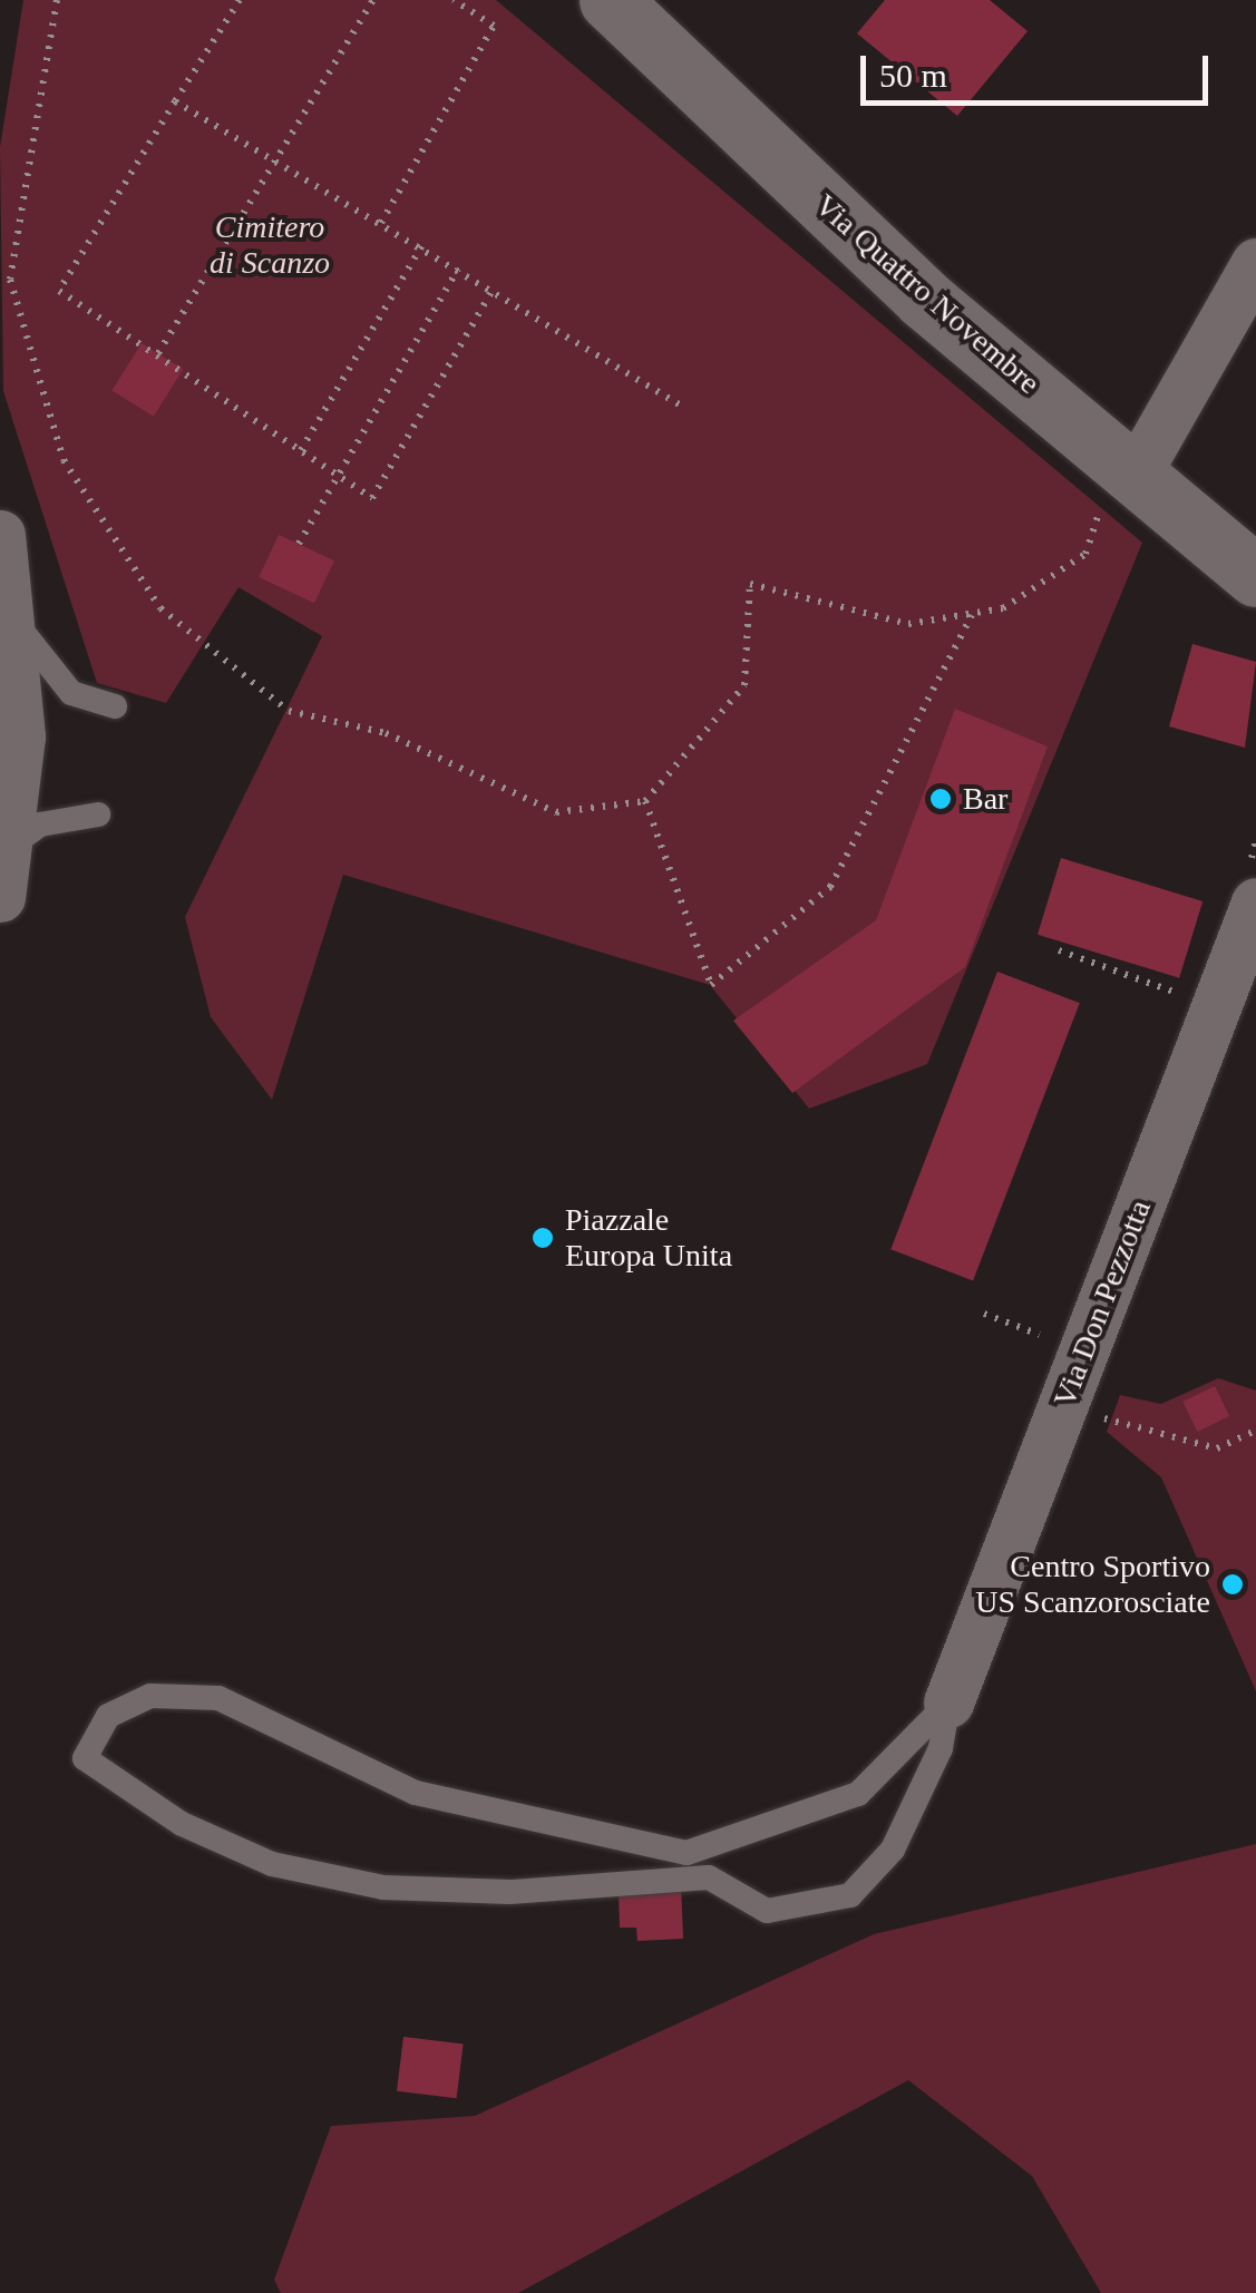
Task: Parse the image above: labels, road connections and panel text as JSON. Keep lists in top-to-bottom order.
{
  "streets": {
    "street": ["Via Quattro Novembre", "Via Don Pezzotta"]
  },
  "parks": ["Cimitero di Scanzo"],
  "places": ["Bar", "Piazzale Europa Unita", "Centro Sportivo US Scanzorosciate"],
  "scale_bar": "50 m"
}
